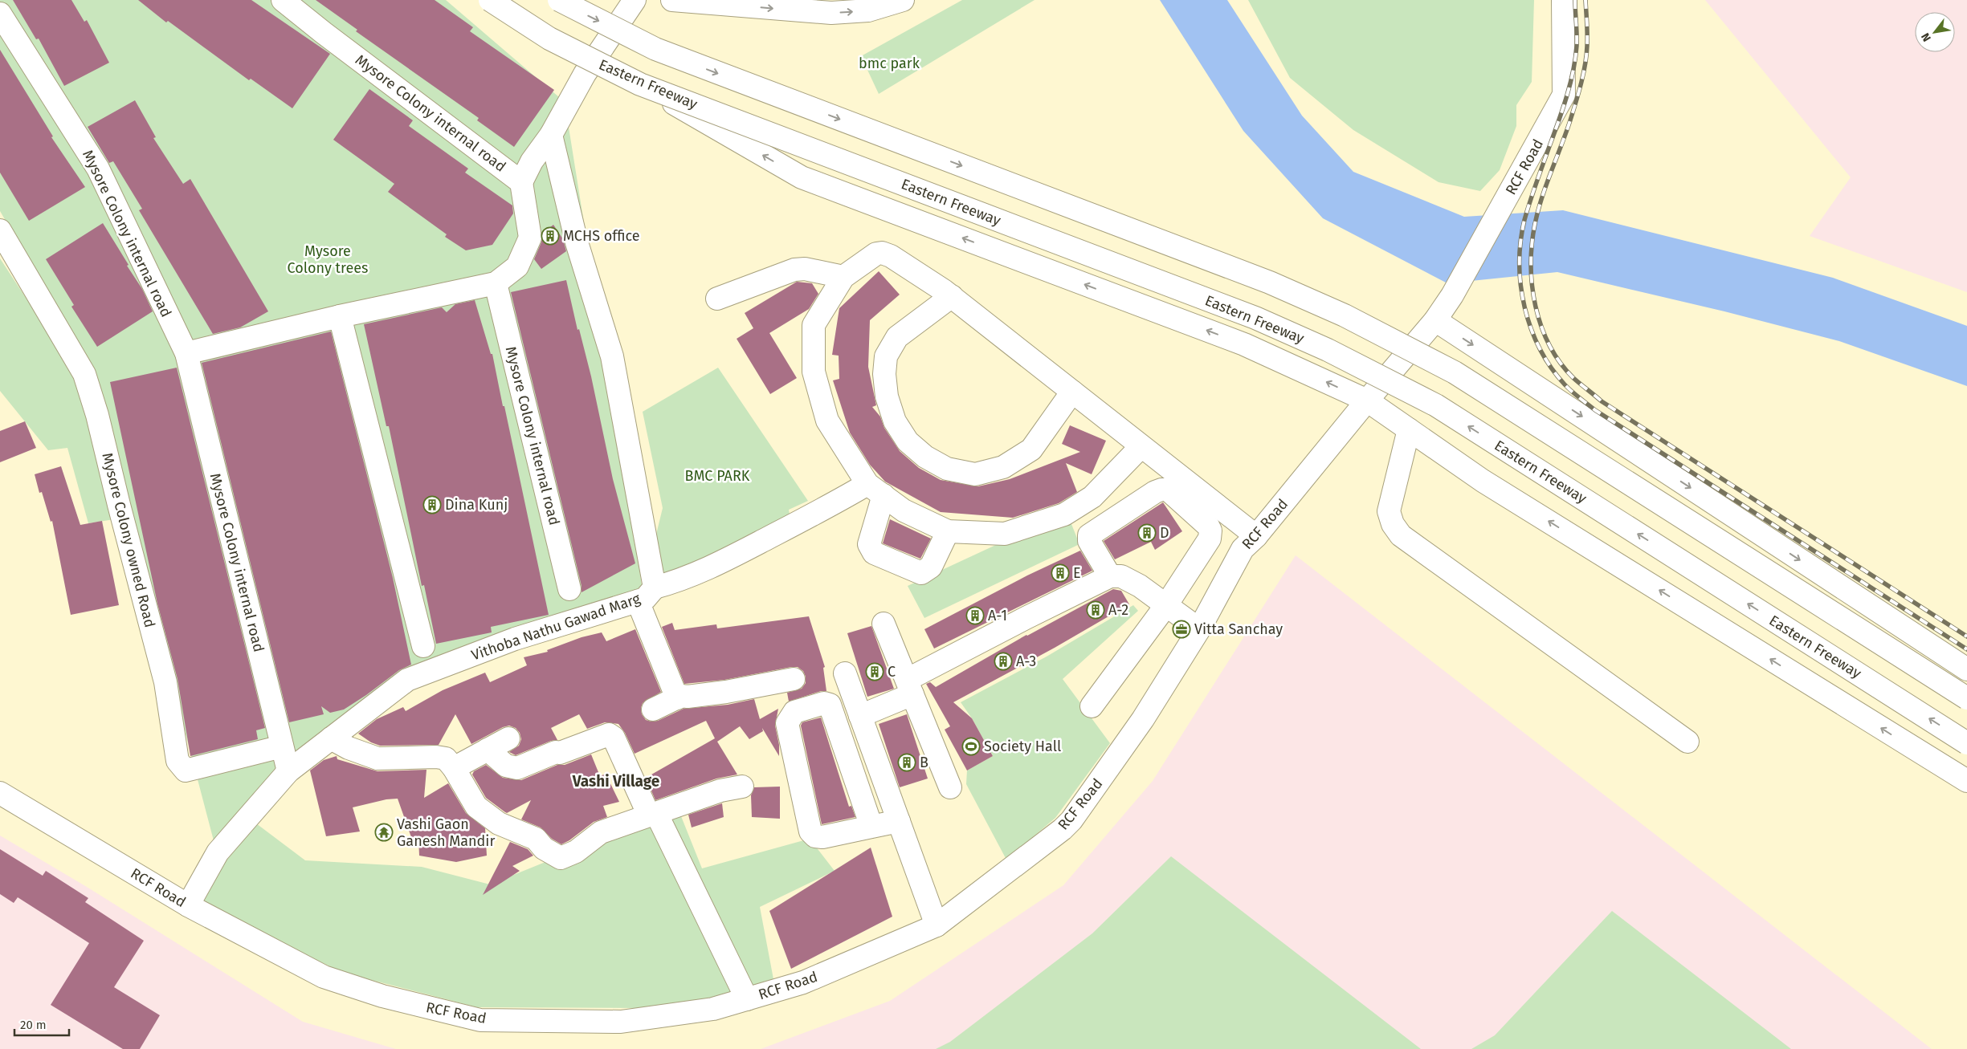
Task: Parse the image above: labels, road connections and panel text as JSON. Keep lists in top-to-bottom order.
{
  "streets": {
    "main road": [
      "Eastern Freeway",
      "Mysore Colony internal road",
      "RCF Road",
      "Mysore Colony owned Road",
      "Vithoba Nathu Gawad Marg"
    ]
  },
  "crossings": [
    ["Mysore Colony internal road", "Mysore Colony owned Road"],
    ["Mysore Colony internal road", "Vithoba Nathu Gawad Marg"],
    ["RCF Road", "Vithoba Nathu Gawad Marg"]
  ],
  "districts": ["Vashi Village"],
  "parks": ["bmc park", "Mysore Colony trees", "BMC PARK"],
  "places": {
    "building": [
      "MCHS office",
      "Dina Kunj",
      "D",
      "E",
      "A-2",
      "A-1",
      "A-3",
      "C",
      "B"
    ],
    "office": ["Vitta Sanchay"],
    "sports": ["Society Hall"],
    "temple": ["Vashi Gaon Ganesh Mandir"]
  },
  "scale_bar": "20 m",
  "north": "bottom left"
}
